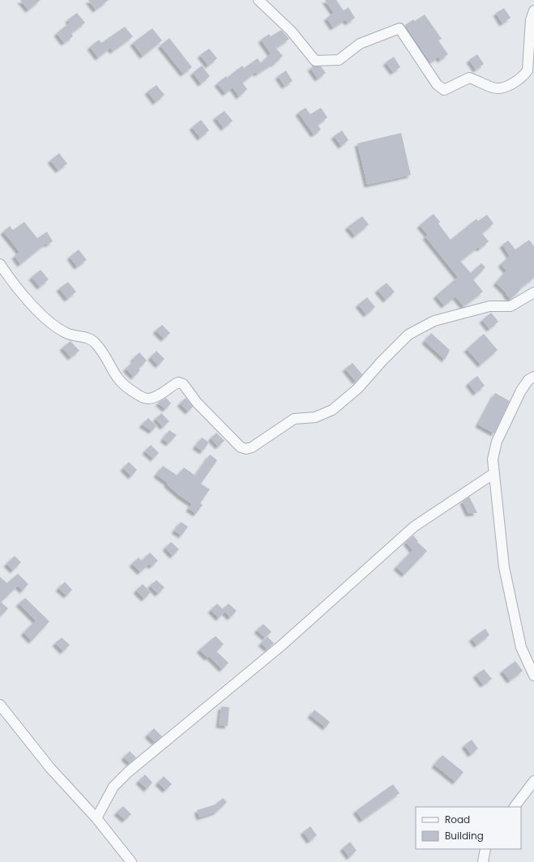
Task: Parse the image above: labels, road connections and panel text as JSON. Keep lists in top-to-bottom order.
{
  "legend": ["Road", "Building"]
}
